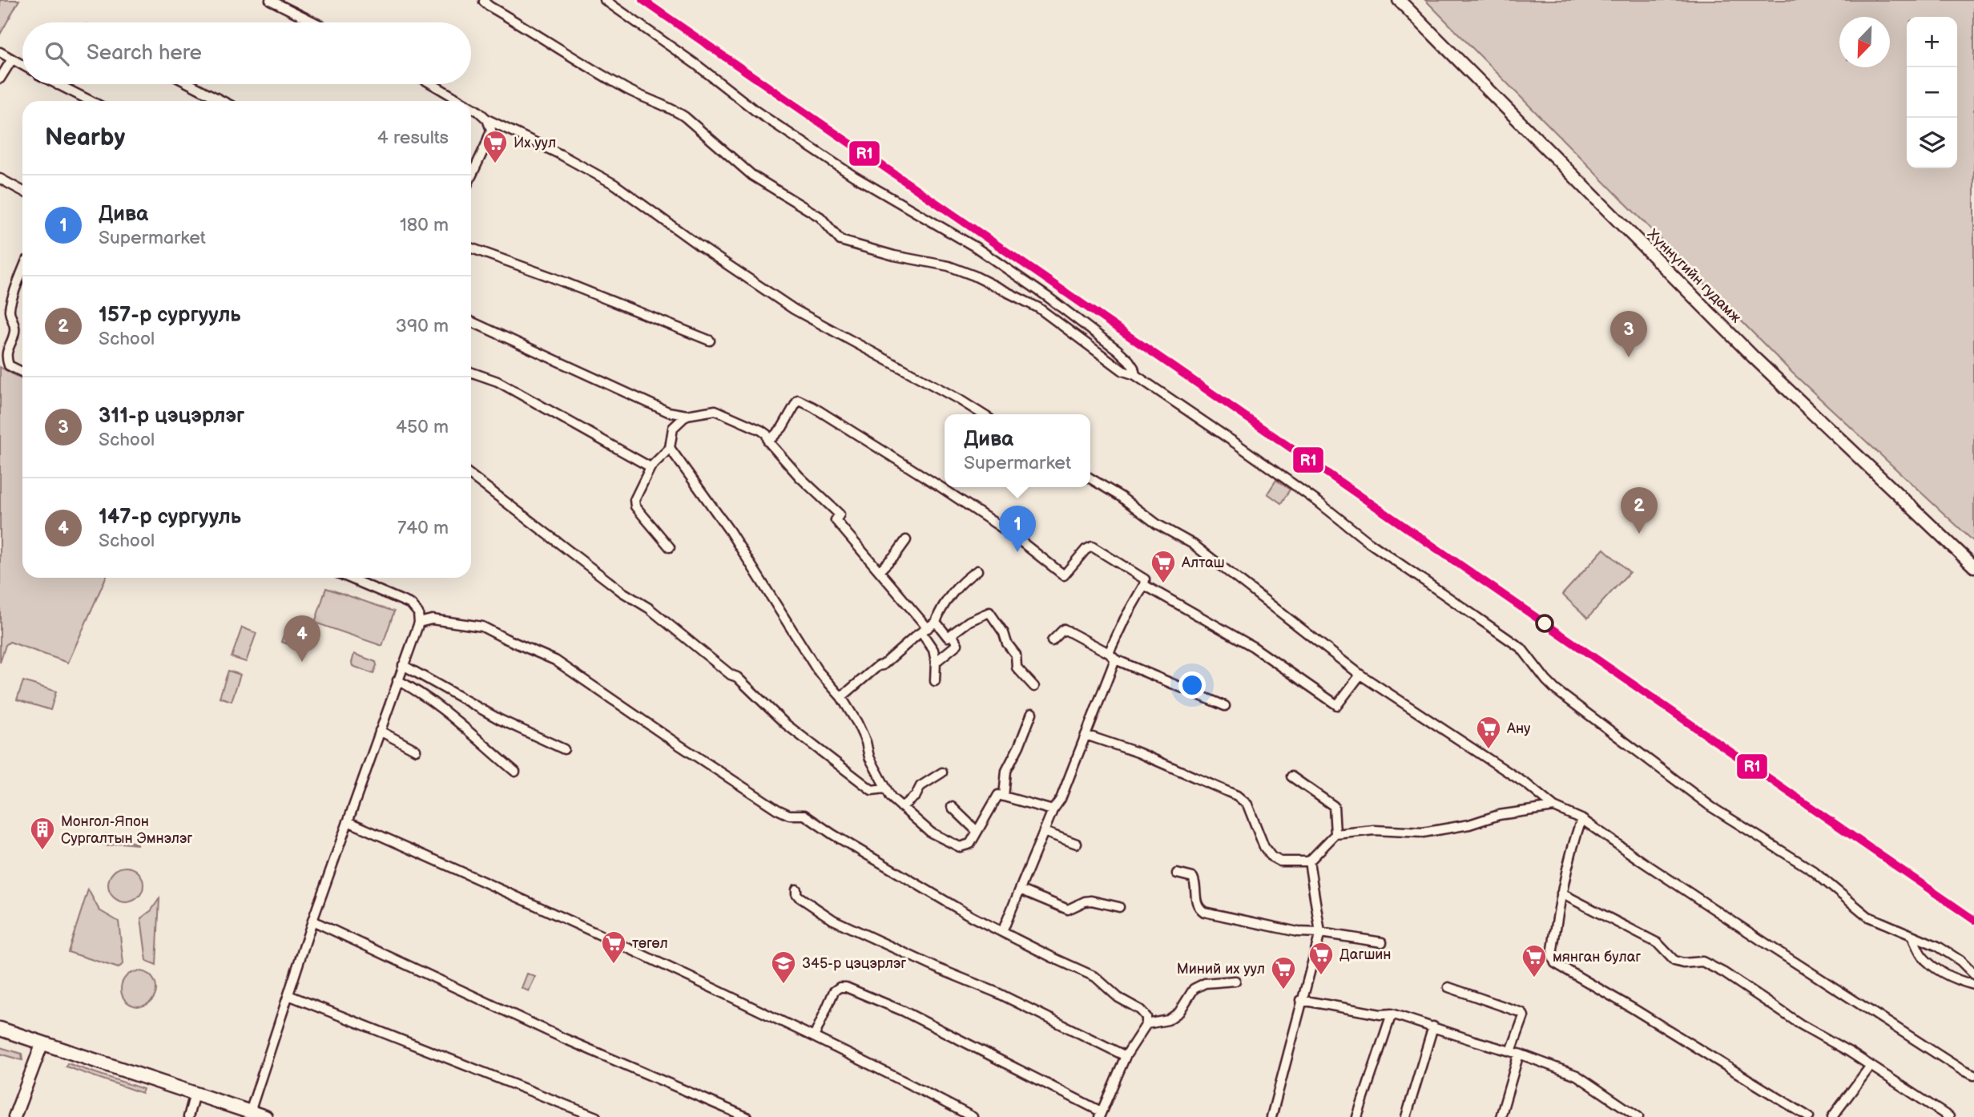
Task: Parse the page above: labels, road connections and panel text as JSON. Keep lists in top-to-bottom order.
{
  "streets": {
    "main road": ["Хүннүгийн гудамж"]
  },
  "places": {
    "supermarket": [
      "Их уул",
      "Алташ",
      "Ану",
      "төгөл",
      "Дагшин",
      "мянган булаг",
      "Миний их уул"
    ],
    "building": ["Монгол-Япон Сургалтын Эмнэлэг"],
    "school or university": ["345-р цэцэрлэг"]
  },
  "lines": ["transit line R1"],
  "north": "bottom left",
  "page": {
    "map_buttons": ["+", "−"],
    "search": "Search here",
    "heading": ["Nearby", "4 results"],
    "list": [
      {
        "mark": "1",
        "name": "Дива",
        "note": "Supermarket",
        "value": "180 m"
      },
      {
        "mark": "2",
        "name": "157-р сургууль",
        "note": "School",
        "value": "390 m"
      },
      {
        "mark": "3",
        "name": "311-р цэцэрлэг",
        "note": "School",
        "value": "450 m"
      },
      {
        "mark": "4",
        "name": "147-р сургууль",
        "note": "School",
        "value": "740 m"
      }
    ],
    "pins": [
      "3",
      "2",
      "1",
      "4"
    ],
    "popup": ["Дива", "Supermarket"]
  }
}
